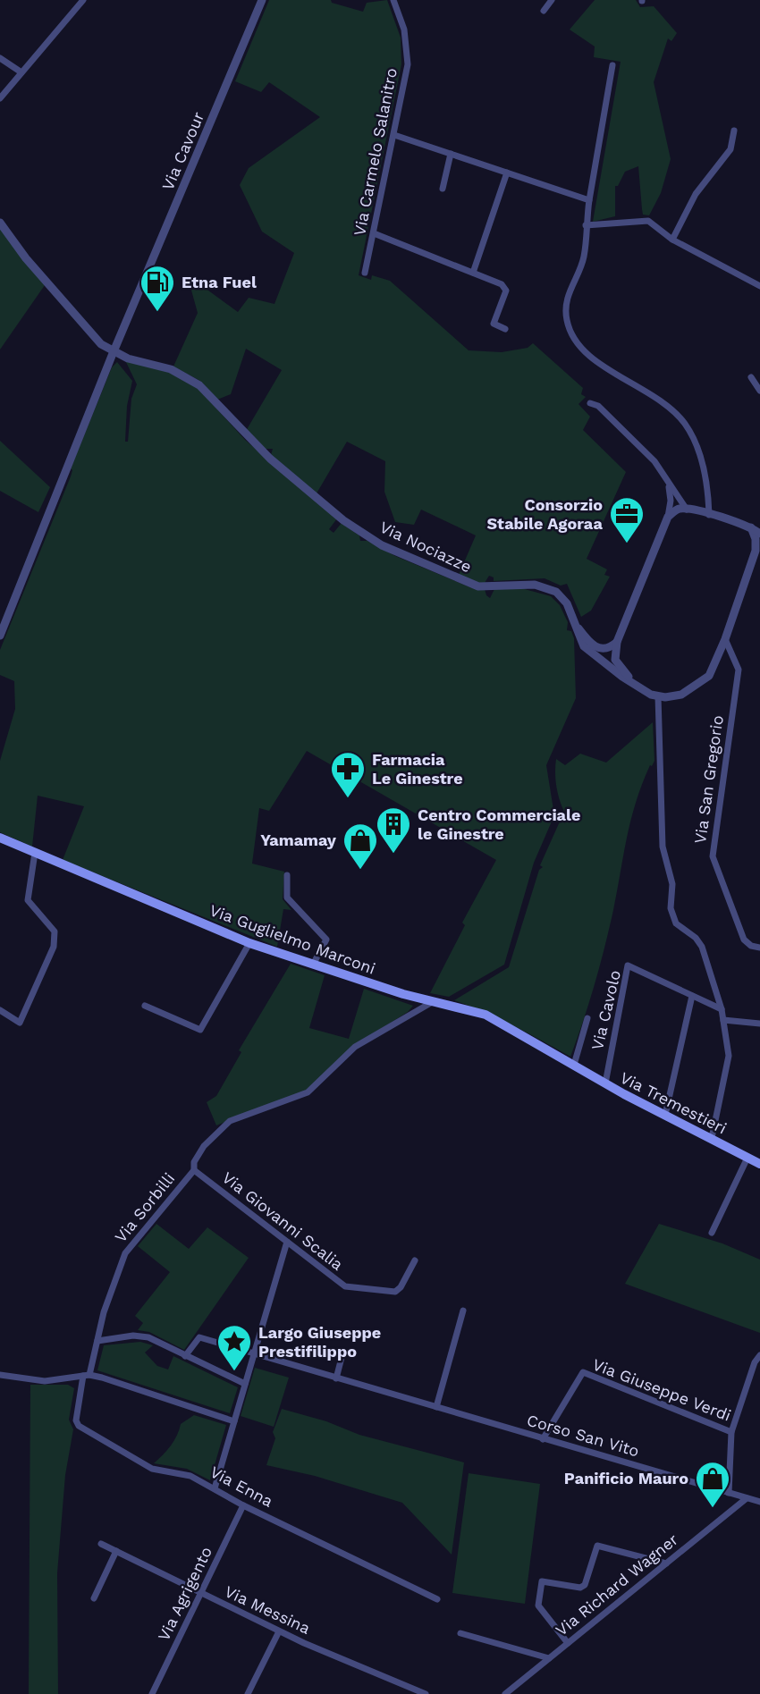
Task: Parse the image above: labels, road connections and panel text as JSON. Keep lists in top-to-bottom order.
{
  "streets": {
    "main road": ["Via Guglielmo Marconi", "Via Tremestieri"],
    "street": [
      "Via Cavour",
      "Via Carmelo Salanitro",
      "Via Nociazze",
      "Via San Gregorio",
      "Via Cavolo",
      "Via Sorbilli",
      "Via Giovanni Scalia",
      "Via Giuseppe Verdi",
      "Corso San Vito",
      "Via Enna",
      "Via Richard Wagner",
      "Via Agrigento",
      "Via Messina"
    ]
  },
  "crossings": [
    ["Via Cavour", "Via Nociazze"],
    ["Via Guglielmo Marconi", "Via Tremestieri"],
    ["Via Guglielmo Marconi", "Via Sorbilli"],
    ["Via Cavolo", "Via Tremestieri"],
    ["Via Sorbilli", "Via Giovanni Scalia"],
    ["Via Sorbilli", "Via Enna"],
    ["Via Giuseppe Verdi", "Corso San Vito"],
    ["Corso San Vito", "Via Richard Wagner"],
    ["Via Enna", "Via Agrigento"],
    ["Via Agrigento", "Via Messina"]
  ],
  "places": {
    "fuel station": ["Etna Fuel"],
    "office": ["Consorzio Stabile Agoraa"],
    "pharmacy": ["Farmacia Le Ginestre"],
    "building": ["Centro Commerciale le Ginestre"],
    "shop": ["Yamamay", "Panificio Mauro"],
    "place": ["Largo Giuseppe Prestifilippo"]
  }
}
